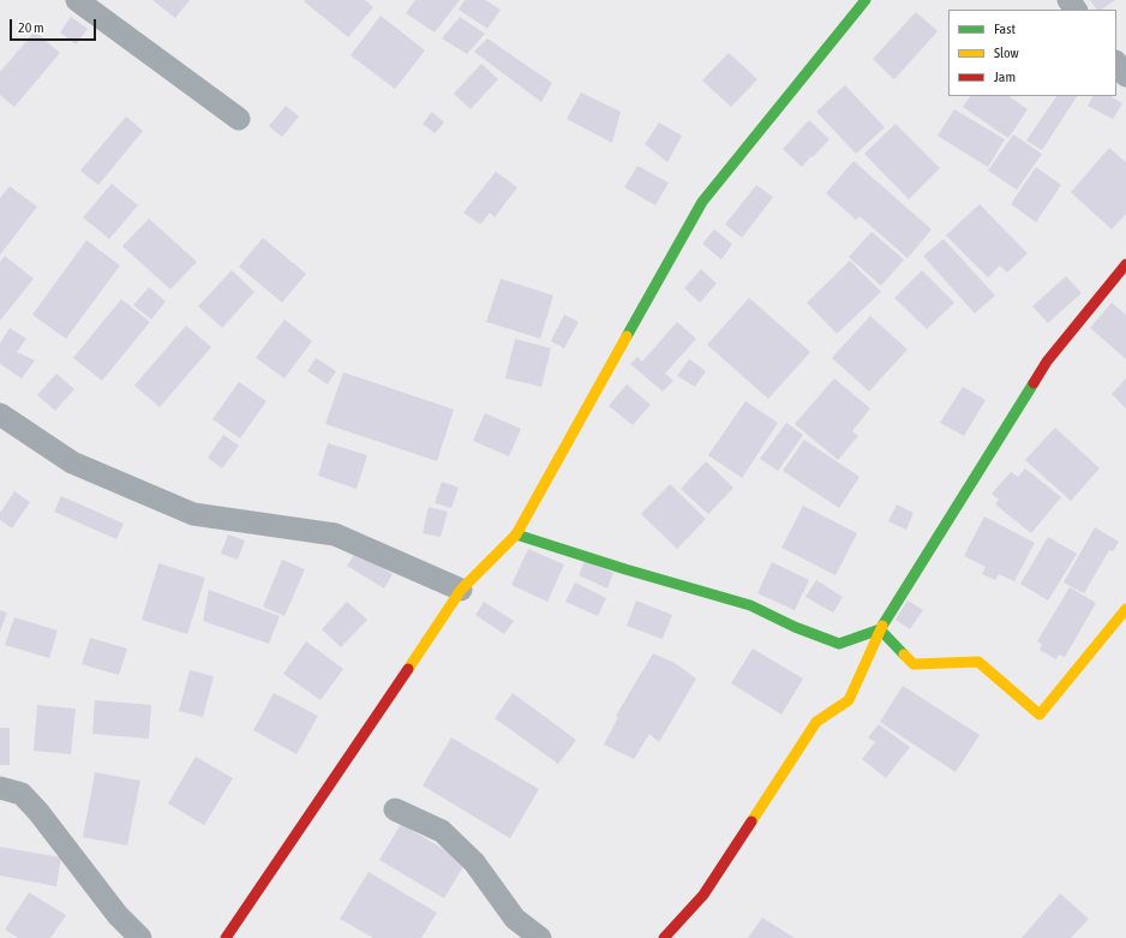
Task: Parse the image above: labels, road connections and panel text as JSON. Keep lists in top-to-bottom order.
{
  "legend": ["Fast", "Slow", "Jam"],
  "scale_bar": "20 m"
}
